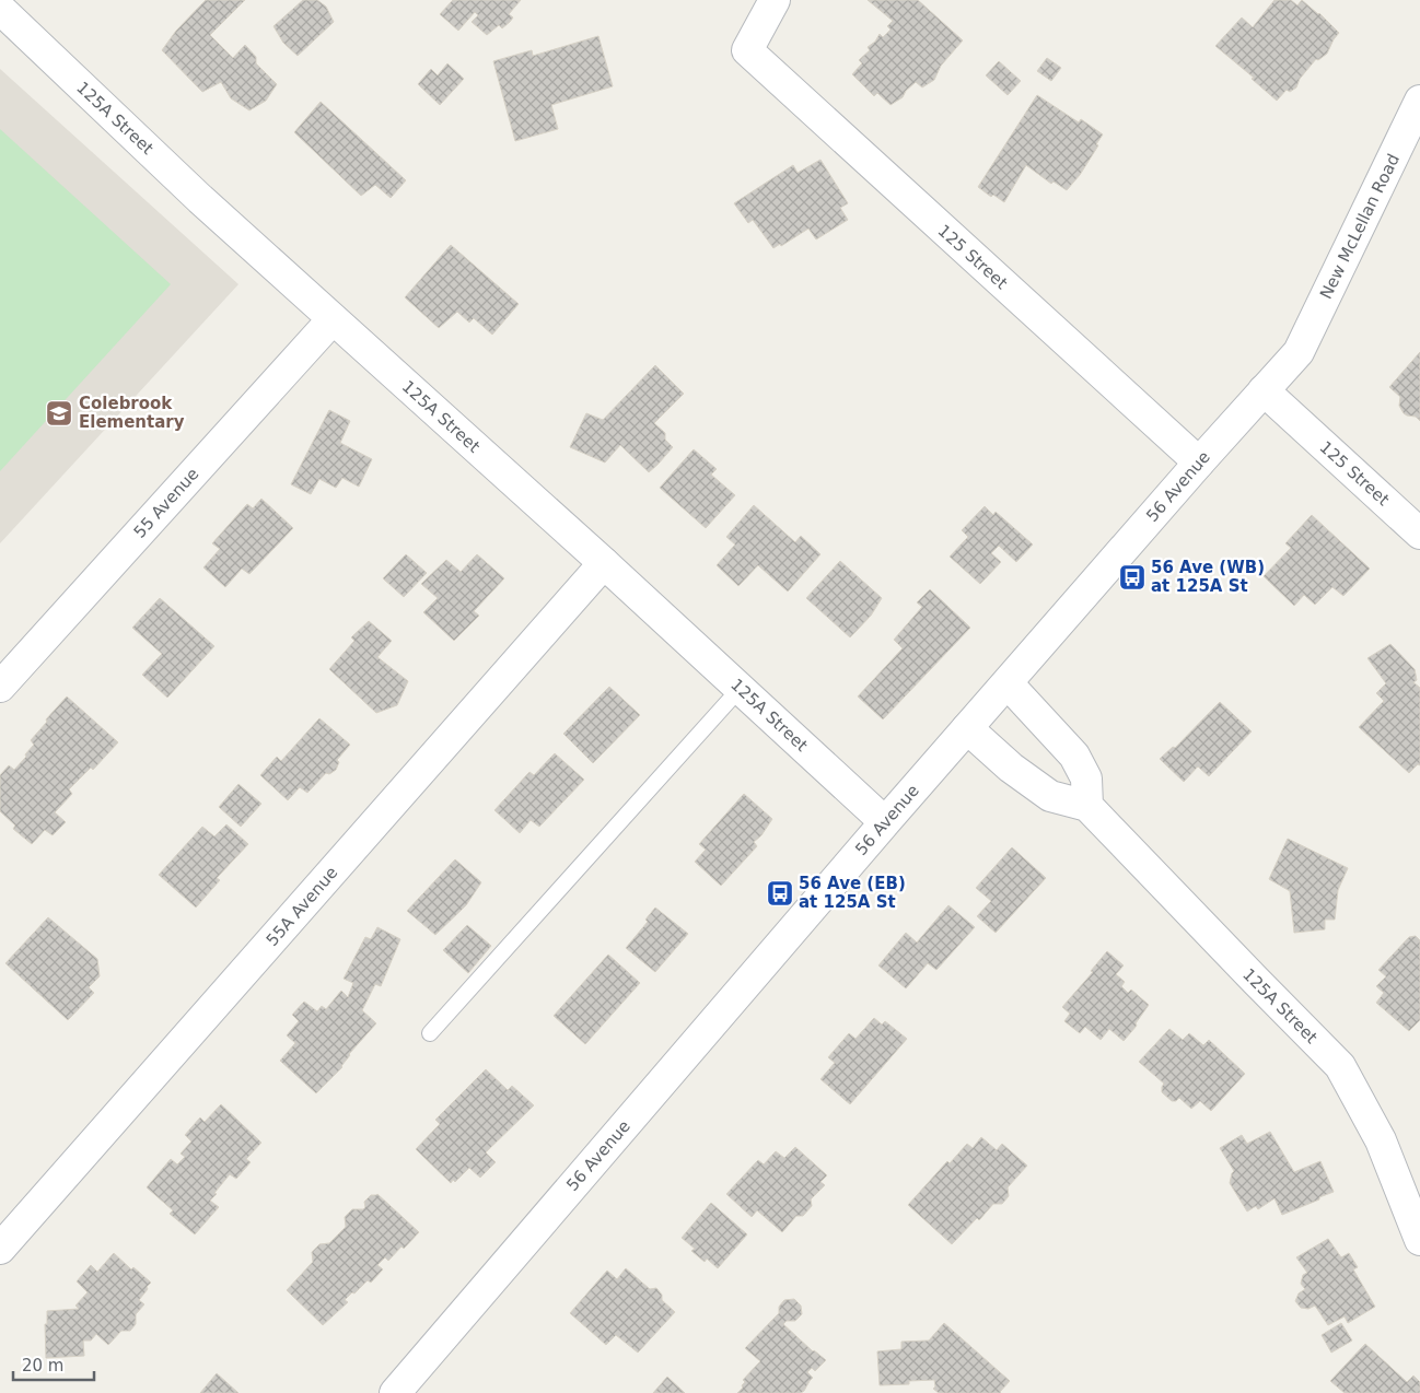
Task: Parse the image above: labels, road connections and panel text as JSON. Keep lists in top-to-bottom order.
{
  "streets": {
    "street": [
      "125A Street",
      "New McLellan Road",
      "125 Street",
      "56 Avenue",
      "55 Avenue",
      "55A Avenue"
    ]
  },
  "crossings": [
    ["125A Street", "56 Avenue"],
    ["125A Street", "55 Avenue"],
    ["125A Street", "55A Avenue"],
    ["New McLellan Road", "56 Avenue"],
    ["125 Street", "56 Avenue"]
  ],
  "places": {
    "school or university": ["Colebrook Elementary"],
    "bus stop": ["56 Ave (WB) at 125A St", "56 Ave (EB) at 125A St"]
  },
  "scale_bar": "20 m"
}
